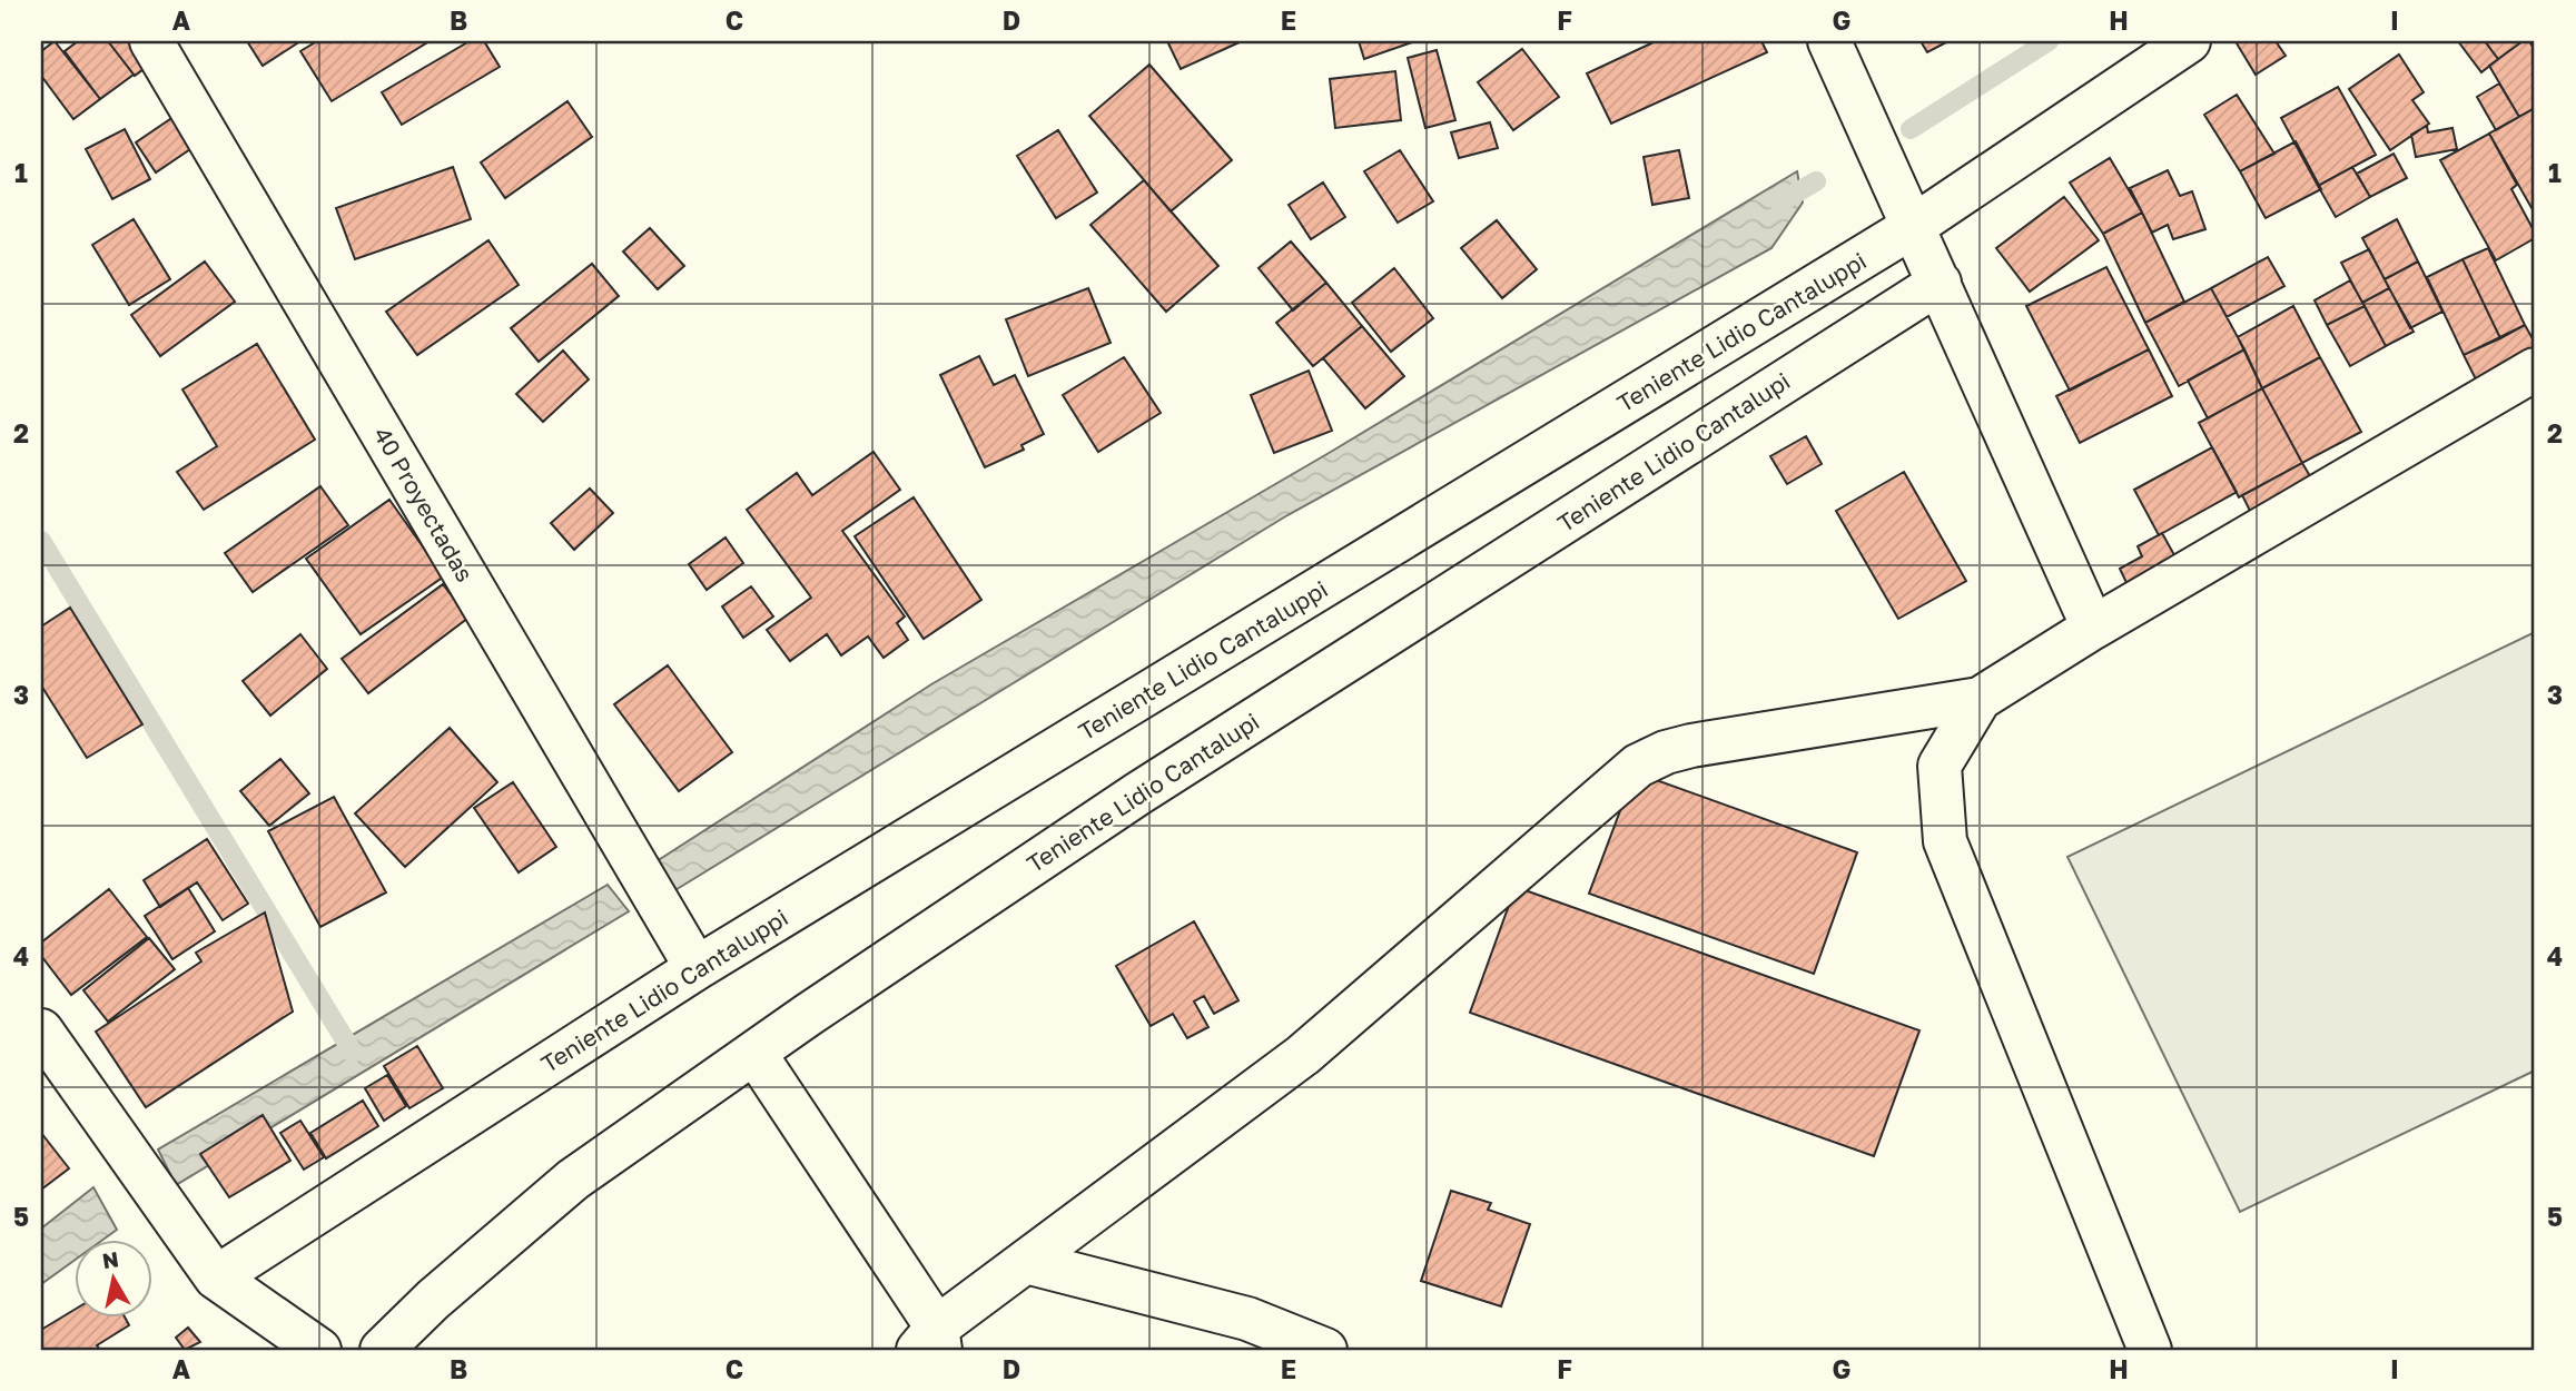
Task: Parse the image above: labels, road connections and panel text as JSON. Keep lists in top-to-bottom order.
{
  "streets": {
    "street": ["Teniente Lidio Cantaluppi", "Teniente Lidio Cantalupi", "40 Proyectadas"]
  },
  "crossings": [
    ["Teniente Lidio Cantaluppi", "40 Proyectadas"]
  ],
  "north": "top",
  "grid": {
    "columns": [
      "A",
      "B",
      "C",
      "D",
      "E",
      "F",
      "G",
      "H",
      "I"
    ],
    "rows": [
      "1",
      "2",
      "3",
      "4",
      "5"
    ]
  }
}
